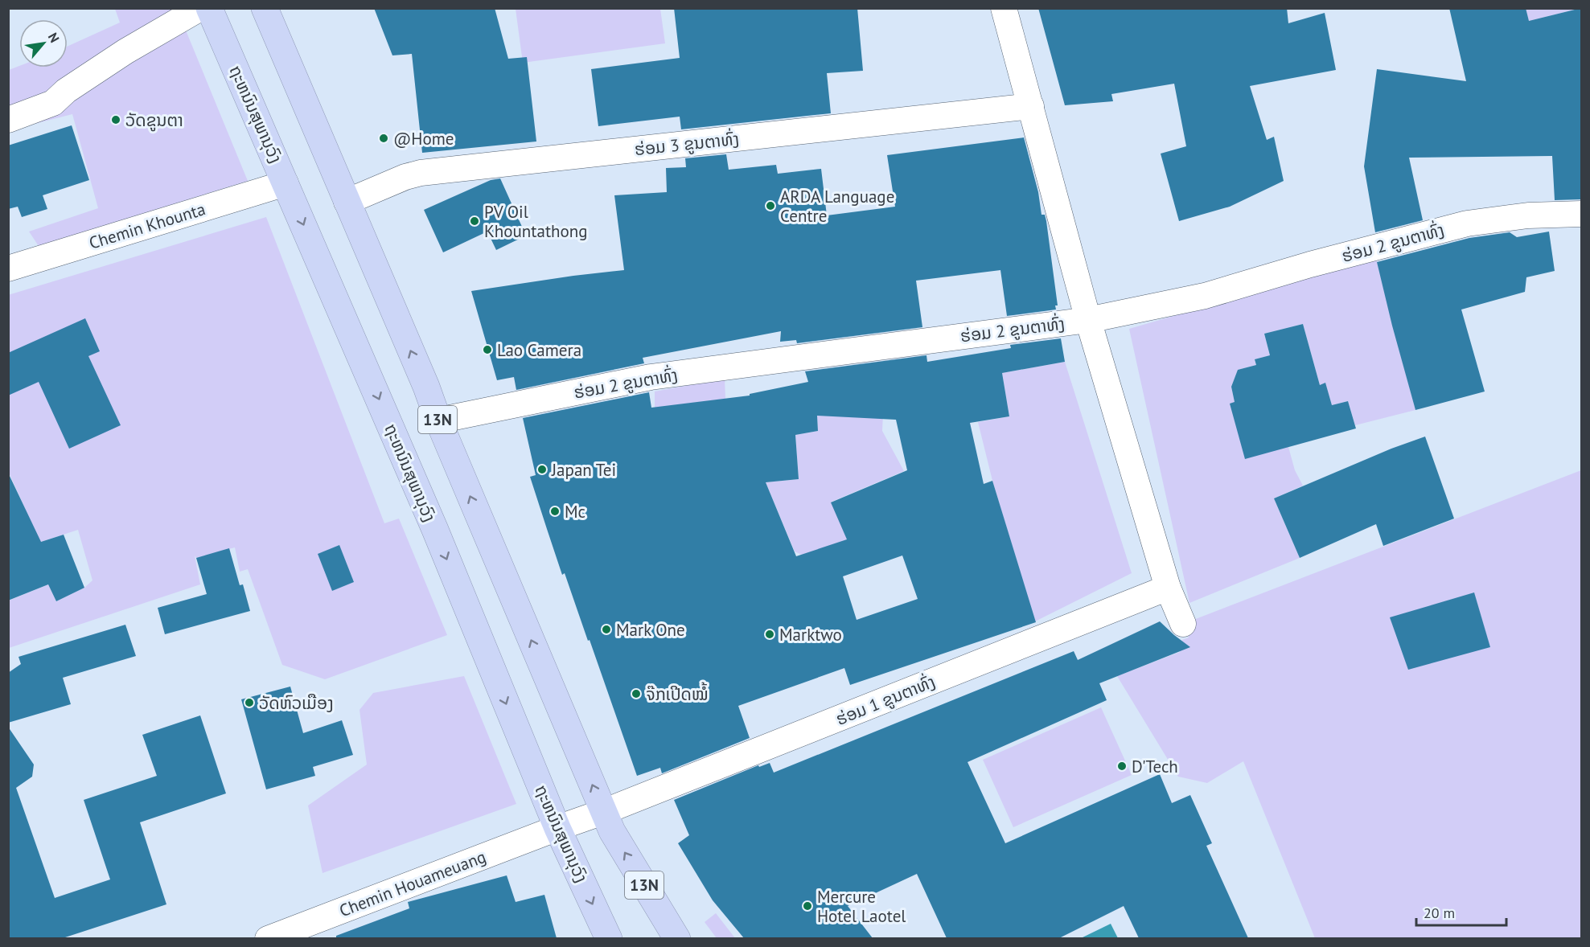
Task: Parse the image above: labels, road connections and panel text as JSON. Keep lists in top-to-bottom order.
{
  "streets": {
    "highway": ["ຖະຫນົນສຸພານຸວົງ", "13N"],
    "street": [
      "ຮ່ອມ 3 ຂູນຕາທົ່ງ",
      "Chemin Khounta",
      "ຮ່ອມ 2 ຂູນຕາທົ່ງ",
      "ຮ່ອມ 1 ຂູນຕາທົ່ງ",
      "Chemin Houameuang"
    ]
  },
  "crossings": [
    ["ຖະຫນົນສຸພານຸວົງ", "Chemin Khounta"],
    ["ຖະຫນົນສຸພານຸວົງ", "ຮ່ອມ 1 ຂູນຕາທົ່ງ"],
    ["ຖະຫນົນສຸພານຸວົງ", "Chemin Houameuang"],
    ["ຮ່ອມ 3 ຂູນຕາທົ່ງ", "13N"],
    ["ຮ່ອມ 2 ຂູນຕາທົ່ງ", "13N"],
    ["13N", "ຮ່ອມ 1 ຂູນຕາທົ່ງ"],
    ["ຮ່ອມ 1 ຂູນຕາທົ່ງ", "Chemin Houameuang"]
  ],
  "places": [
    "ວັດຂູນຕາ",
    "@Home",
    "ARDA Language Centre",
    "PV Oil Khountathong",
    "Lao Camera",
    "Japan Tei",
    "Mc",
    "Mark One",
    "Marktwo",
    "ຈ໊ກເປີດໝ້ໍ",
    "ວັດຫົວເມືອງ",
    "D'Tech",
    "Mercure Hotel Laotel"
  ],
  "scale_bar": "20 m",
  "north": "top right"
}
